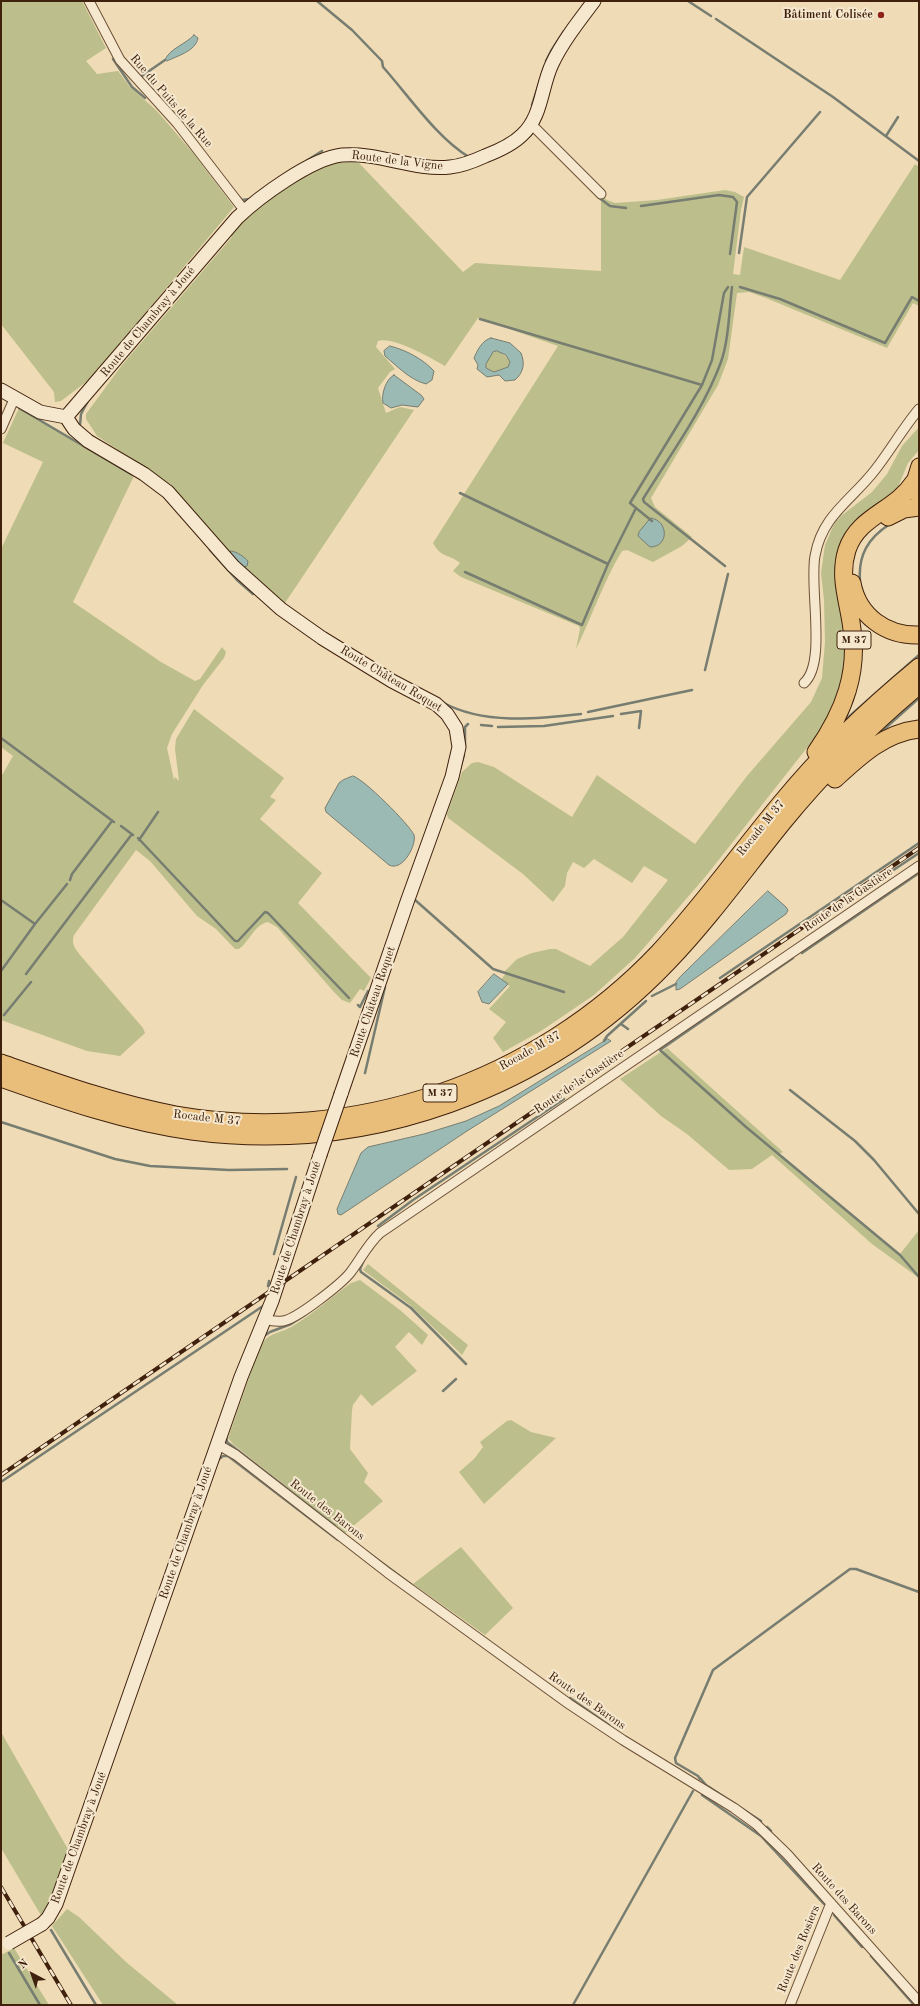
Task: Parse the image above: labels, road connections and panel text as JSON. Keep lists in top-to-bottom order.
{
  "streets": {
    "highway": ["M 37", "Rocade M 37"],
    "street": [
      "Rue du Puits de la Rue",
      "Route de la Vigne",
      "Route de Chambray à Joué",
      "Route Château Roquet",
      "Route de la Gastière",
      "Route des Barons",
      "Route des Rosiers"
    ]
  },
  "crossings": [
    ["Rue du Puits de la Rue", "Route de la Vigne"],
    ["Route de la Vigne", "Route de Chambray à Joué"],
    ["Route de Chambray à Joué", "Route Château Roquet"],
    ["Route de Chambray à Joué", "Route de la Gastière"],
    ["Route de Chambray à Joué", "Route des Barons"],
    ["M 37", "Rocade M 37"],
    ["Route des Barons", "Route des Rosiers"]
  ],
  "places": ["Bâtiment Colisée"],
  "north": "top left"
}
